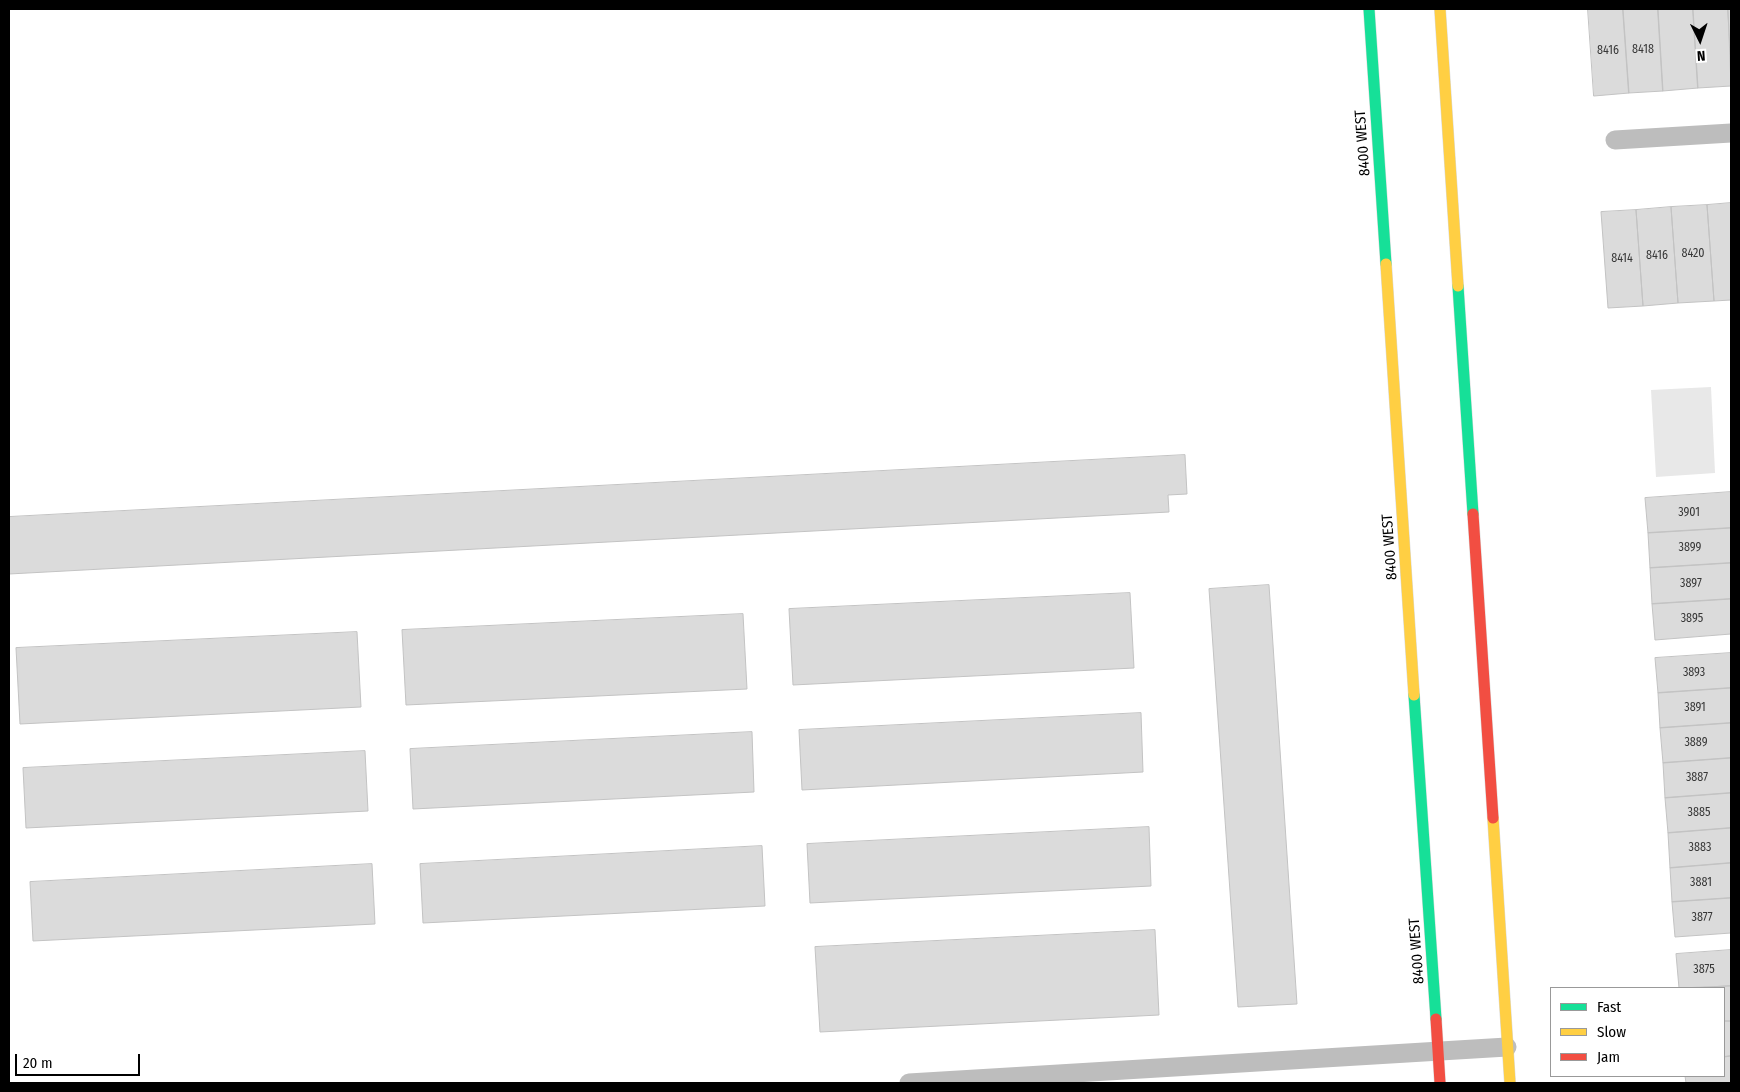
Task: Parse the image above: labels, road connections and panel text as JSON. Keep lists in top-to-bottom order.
{
  "streets": {
    "main road": ["8400 WEST"]
  },
  "house_numbers": [
    "8418",
    "8416",
    "8420",
    "8416",
    "8414",
    "3901",
    "3899",
    "3897",
    "3895",
    "3893",
    "3891",
    "3889",
    "3887",
    "3885",
    "3883",
    "3881",
    "3877",
    "3875"
  ],
  "legend": ["Fast", "Slow", "Jam"],
  "scale_bar": "20 m",
  "north": "bottom"
}
